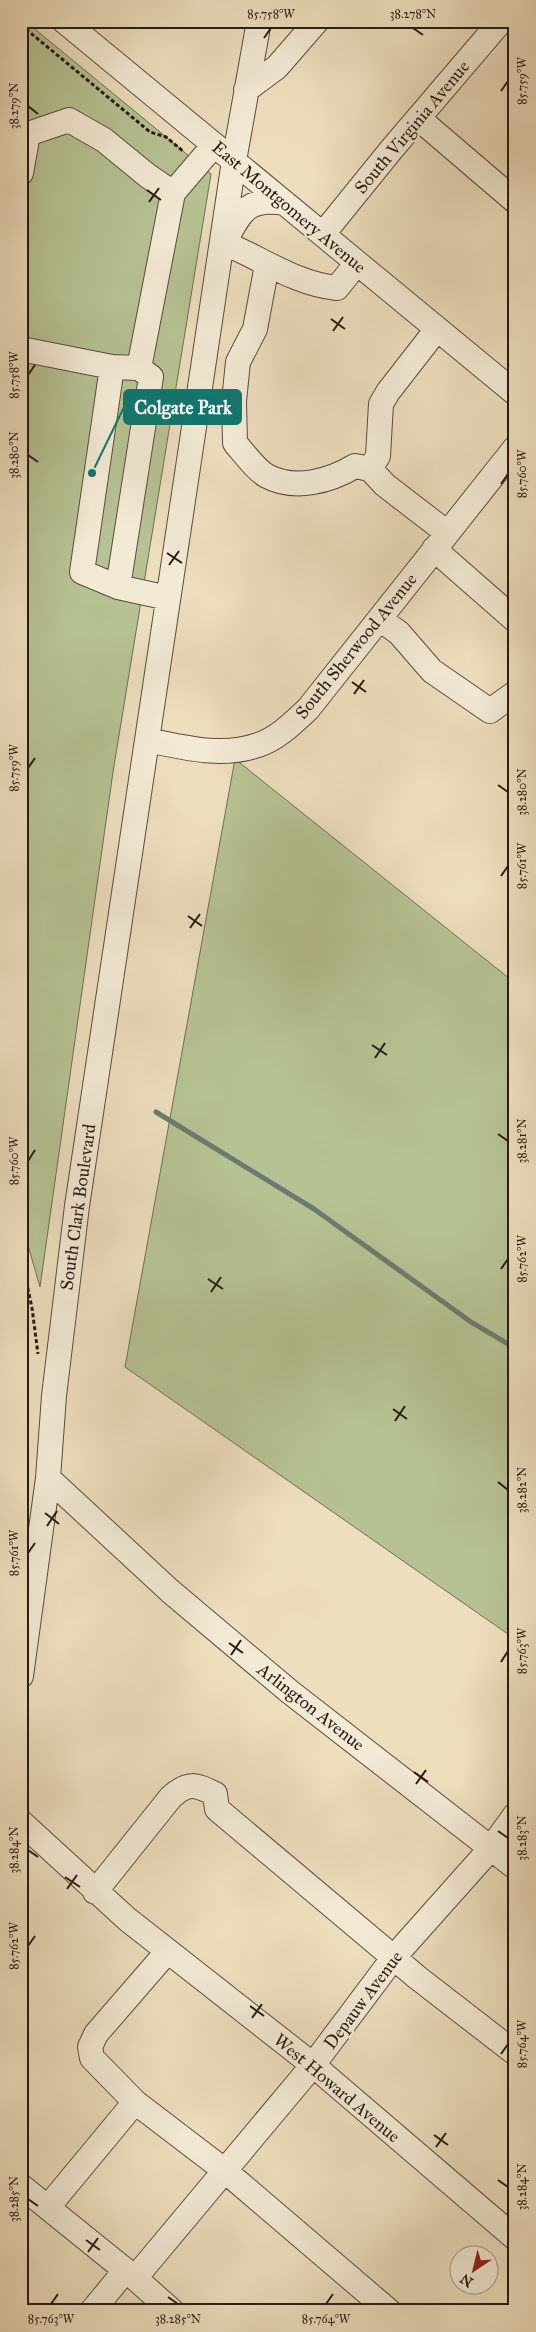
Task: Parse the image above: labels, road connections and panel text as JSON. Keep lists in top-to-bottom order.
{
  "streets": {
    "street": [
      "South Virginia Avenue",
      "East Montgomery Avenue",
      "South Sherwood Avenue",
      "South Clark Boulevard",
      "Arlington Avenue",
      "Depauw Avenue",
      "West Howard Avenue"
    ]
  },
  "crossings": [
    ["South Virginia Avenue", "East Montgomery Avenue"],
    ["East Montgomery Avenue", "South Clark Boulevard"],
    ["South Sherwood Avenue", "South Clark Boulevard"],
    ["South Clark Boulevard", "Arlington Avenue"],
    ["Arlington Avenue", "Depauw Avenue"],
    ["Depauw Avenue", "West Howard Avenue"]
  ],
  "places": ["Colgate Park"],
  "north": "bottom left",
  "coordinates": [
    "85.758°W",
    "38.278°N",
    "85.759°W",
    "38.279°N",
    "38.280°N",
    "85.760°W",
    "85.761°W",
    "38.281°N",
    "85.762°W",
    "38.282°N",
    "85.763°W",
    "38.283°N",
    "38.284°N",
    "85.764°W",
    "38.285°N"
  ]
}
